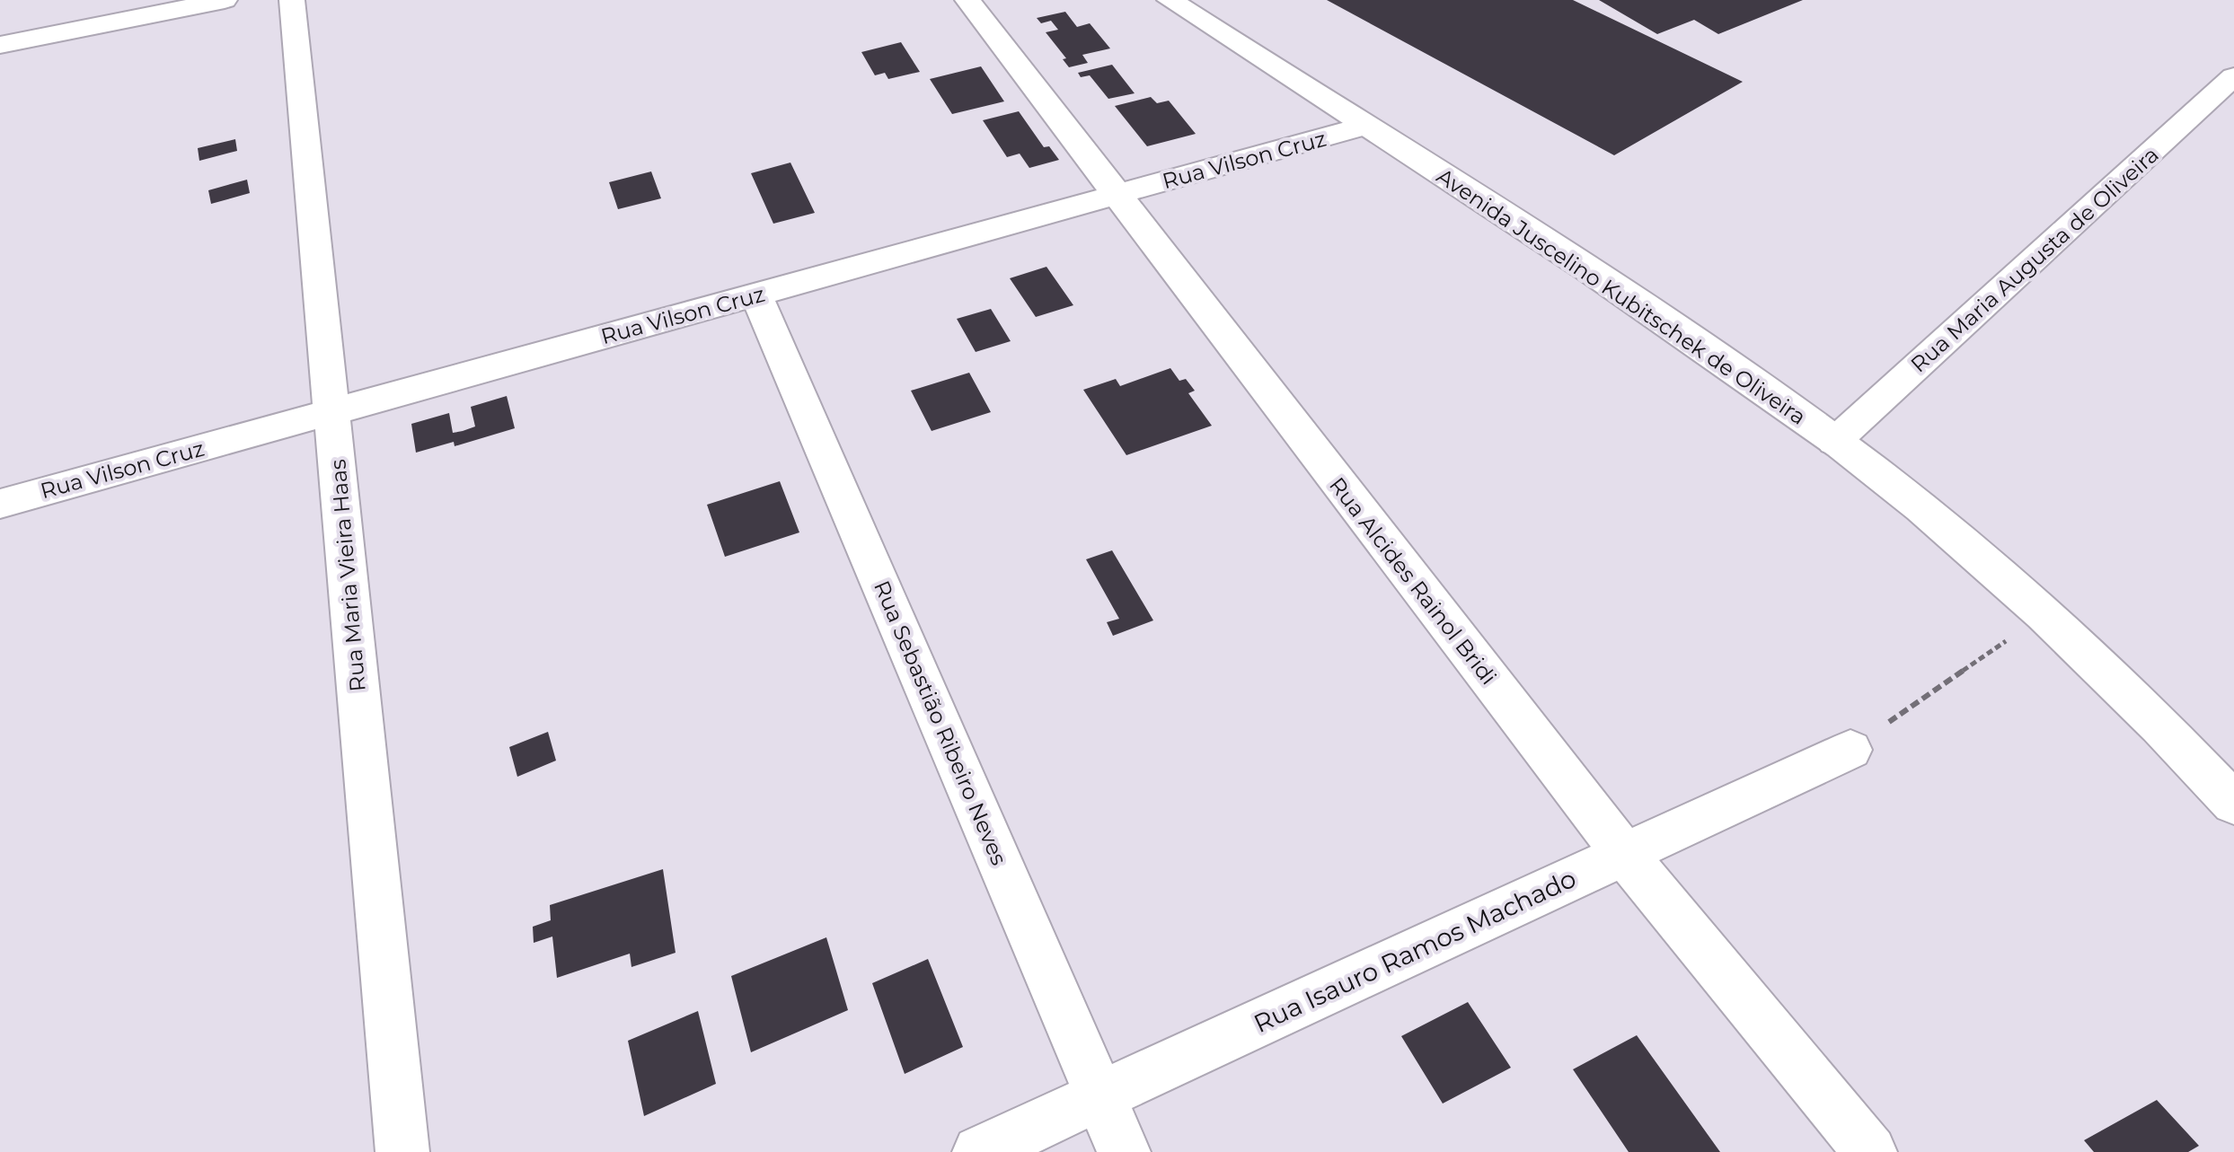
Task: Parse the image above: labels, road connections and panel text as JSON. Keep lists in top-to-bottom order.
{
  "streets": {
    "street": [
      "Rua Vilson Cruz",
      "Rua Maria Augusta de Oliveira",
      "Avenida Juscelino Kubitschek de Oliveira",
      "Rua Maria Vieira Haas",
      "Rua Alcides Rainol Bridi",
      "Rua Sebastião Ribeiro Neves",
      "Rua Isauro Ramos Machado"
    ]
  },
  "crossings": [
    ["Rua Vilson Cruz", "Avenida Juscelino Kubitschek de Oliveira"],
    ["Rua Vilson Cruz", "Rua Maria Vieira Haas"],
    ["Rua Vilson Cruz", "Rua Alcides Rainol Bridi"],
    ["Rua Vilson Cruz", "Rua Sebastião Ribeiro Neves"],
    ["Rua Maria Augusta de Oliveira", "Avenida Juscelino Kubitschek de Oliveira"],
    ["Rua Alcides Rainol Bridi", "Rua Isauro Ramos Machado"],
    ["Rua Sebastião Ribeiro Neves", "Rua Isauro Ramos Machado"]
  ]
}
